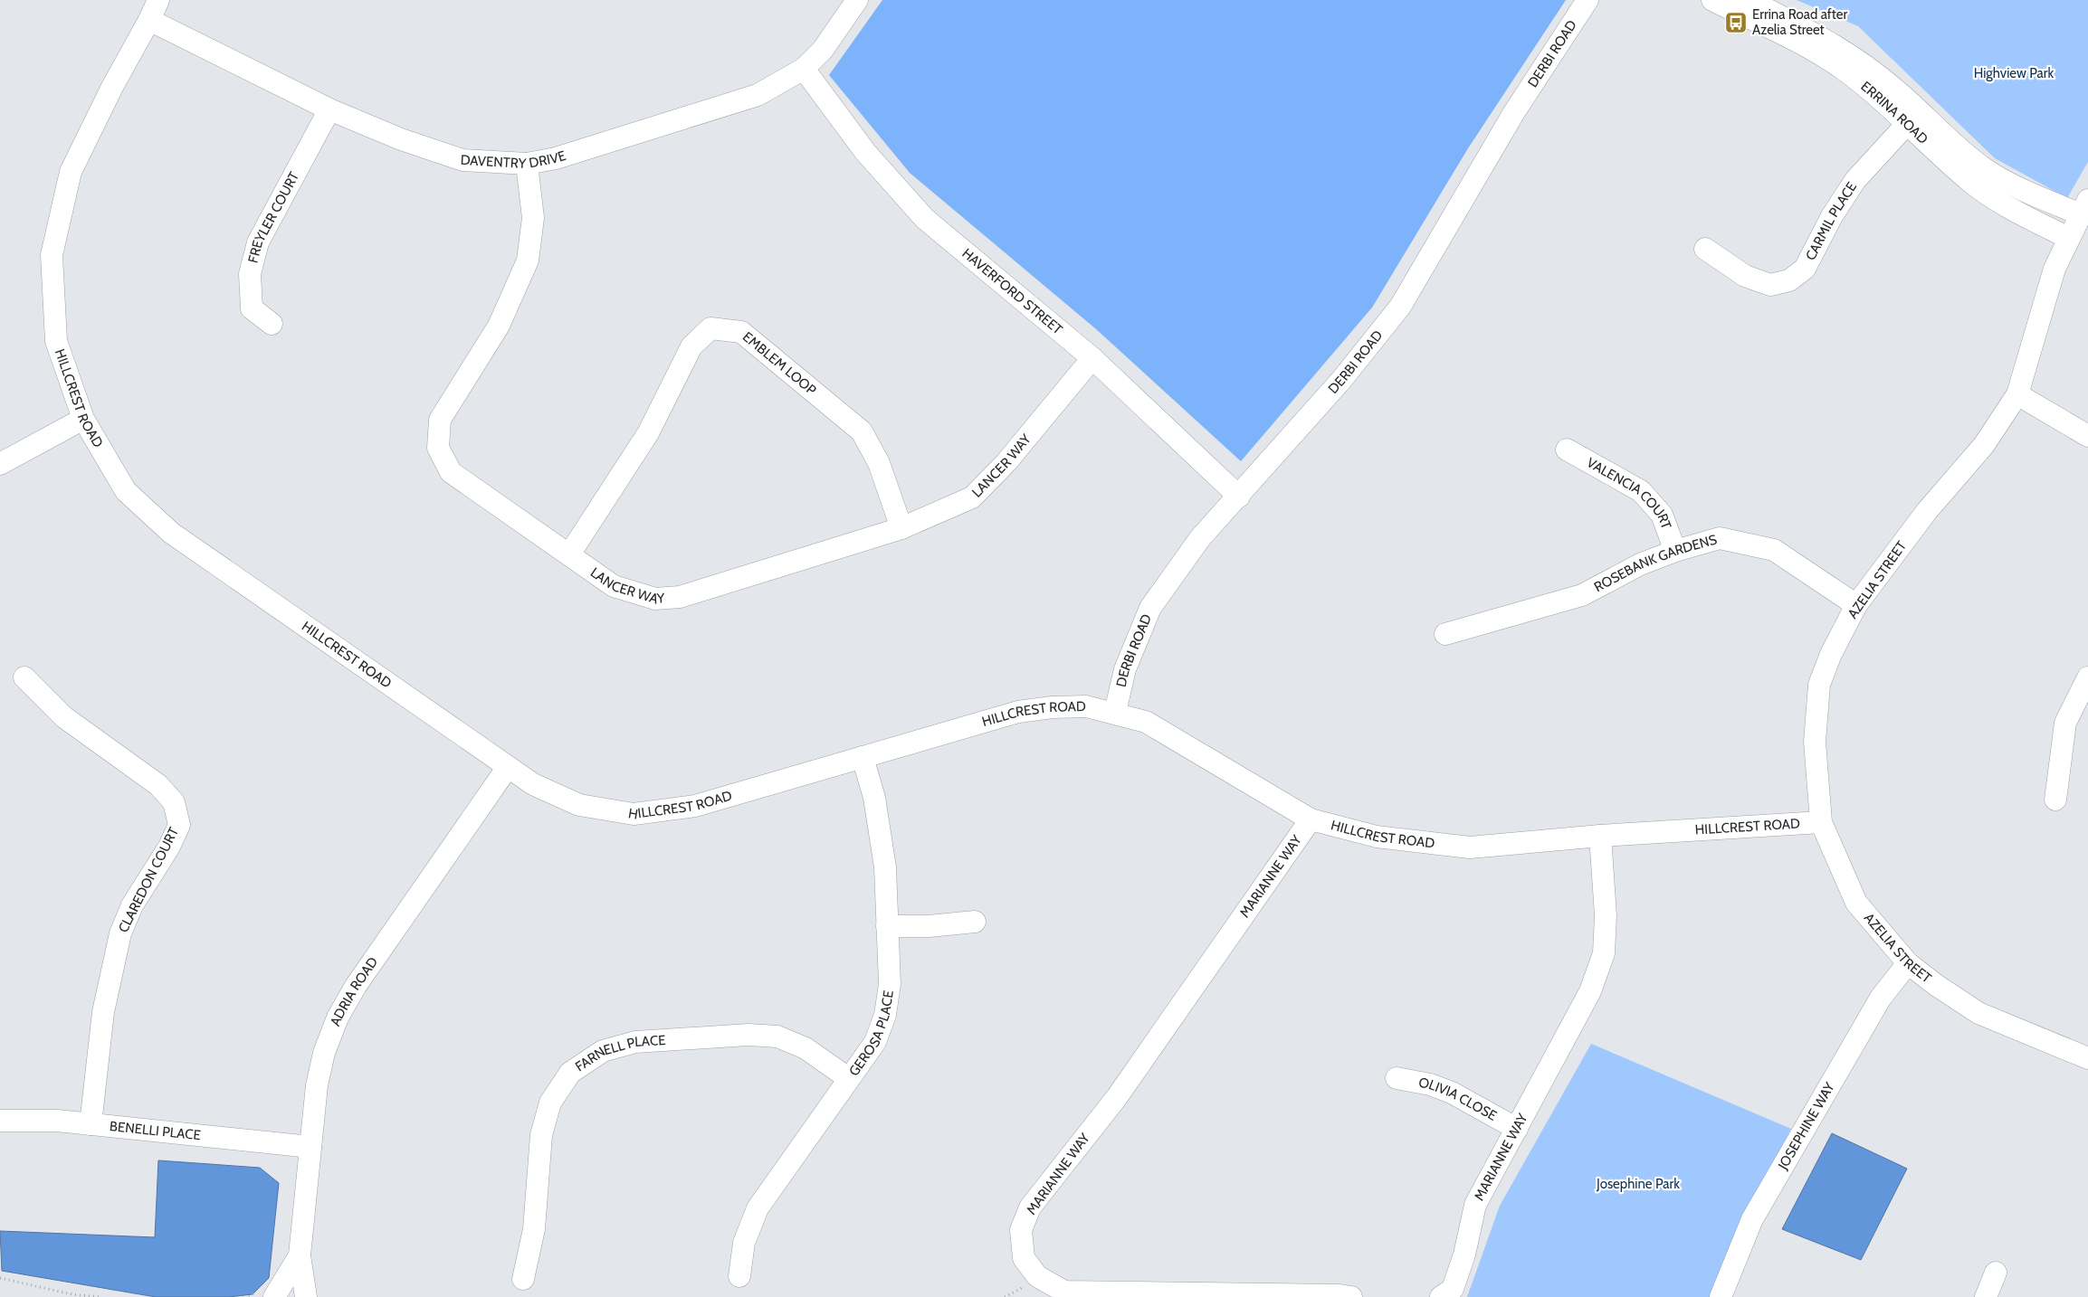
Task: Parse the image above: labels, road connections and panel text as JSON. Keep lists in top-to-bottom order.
{
  "streets": {
    "street": [
      "DERBI ROAD",
      "ERRINA ROAD",
      "DAVENTRY DRIVE",
      "FREYLER COURT",
      "CARMIL PLACE",
      "HAVERFORD STREET",
      "EMBLEM LOOP",
      "HILLCREST ROAD",
      "LANCER WAY",
      "VALENCIA COURT",
      "ROSEBANK GARDENS",
      "AZELIA STREET",
      "MARIANNE WAY",
      "CLAREDON COURT",
      "ADRIA ROAD",
      "GEROSA PLACE",
      "FARNELL PLACE",
      "OLIVIA CLOSE",
      "JOSEPHINE WAY",
      "BENELLI PLACE"
    ]
  },
  "crossings": [
    ["DERBI ROAD", "HAVERFORD STREET"],
    ["DERBI ROAD", "HILLCREST ROAD"],
    ["ERRINA ROAD", "CARMIL PLACE"],
    ["ERRINA ROAD", "AZELIA STREET"],
    ["DAVENTRY DRIVE", "FREYLER COURT"],
    ["DAVENTRY DRIVE", "HAVERFORD STREET"],
    ["DAVENTRY DRIVE", "HILLCREST ROAD"],
    ["DAVENTRY DRIVE", "LANCER WAY"],
    ["HAVERFORD STREET", "LANCER WAY"],
    ["EMBLEM LOOP", "LANCER WAY"],
    ["HILLCREST ROAD", "AZELIA STREET"],
    ["HILLCREST ROAD", "MARIANNE WAY"],
    ["HILLCREST ROAD", "ADRIA ROAD"],
    ["HILLCREST ROAD", "GEROSA PLACE"],
    ["VALENCIA COURT", "ROSEBANK GARDENS"],
    ["ROSEBANK GARDENS", "AZELIA STREET"],
    ["AZELIA STREET", "JOSEPHINE WAY"],
    ["MARIANNE WAY", "OLIVIA CLOSE"],
    ["CLAREDON COURT", "BENELLI PLACE"],
    ["ADRIA ROAD", "BENELLI PLACE"],
    ["GEROSA PLACE", "FARNELL PLACE"]
  ],
  "parks": ["Highview Park", "Josephine Park"],
  "places": {
    "bus stop": ["Errina Road after Azelia Street"]
  }
}
